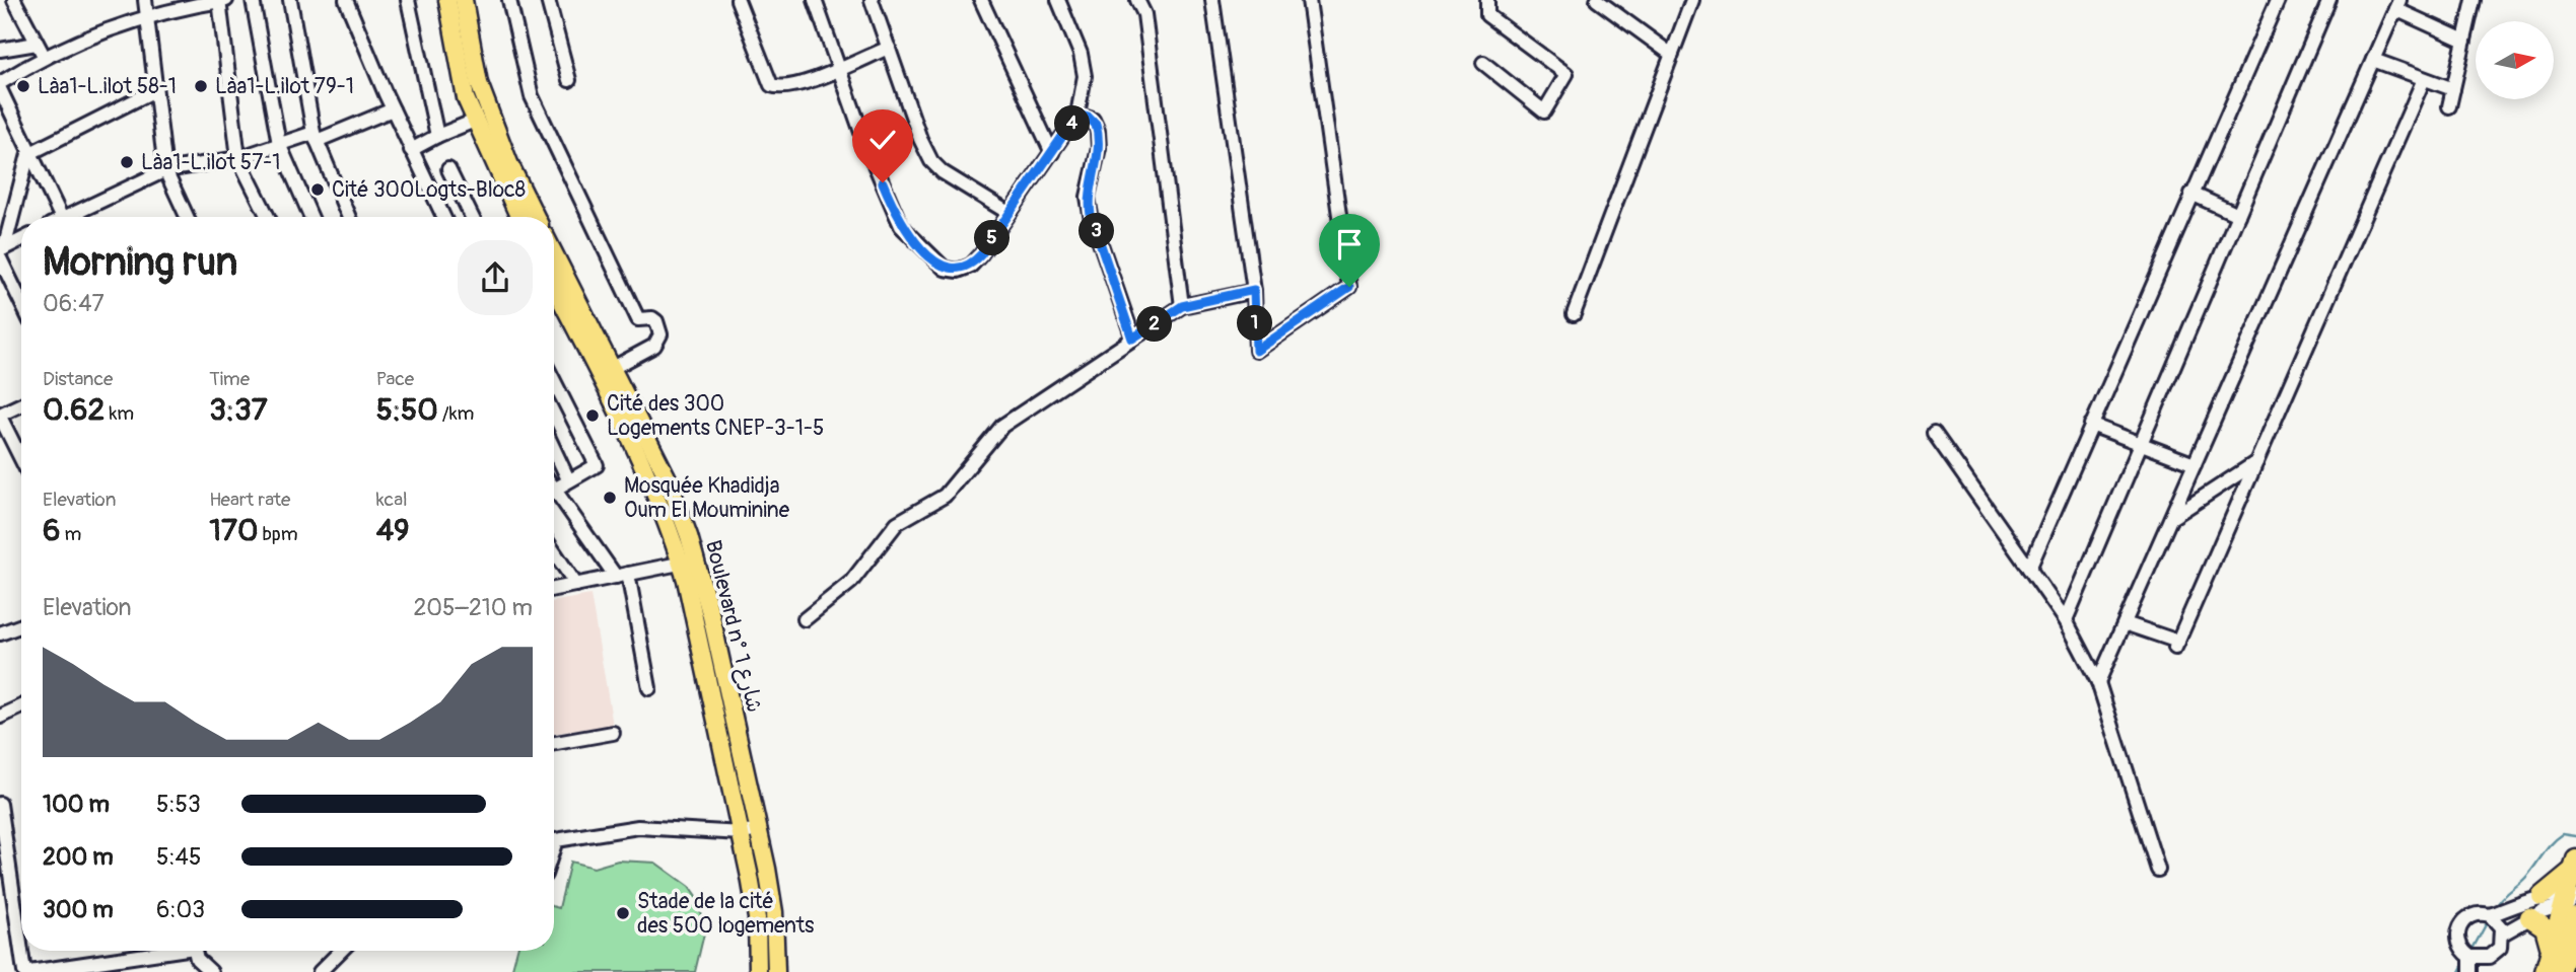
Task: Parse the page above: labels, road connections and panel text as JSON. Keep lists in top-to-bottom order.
{
  "streets": {
    "main road": ["Boulevard n° شارع 1"]
  },
  "places": [
    "Làa1-L.ilot 58-1",
    "Làa1-L.ilot 79-1",
    "Làa1-L.ilot 57-1",
    "Cité 300Logts-Bloc8",
    "Cité des 300 Logements CNEP-3-1-5",
    "Mosquée Khadidja Oum El Mouminine",
    "Stade de la cité des 500 logements"
  ],
  "north": "right",
  "page": {
    "pins": [
      "4",
      "3",
      "5",
      "1",
      "2"
    ],
    "heading": ["Morning run", "06:47"],
    "stats": [
      ["Distance", "0.62 km"],
      ["Time", "3:37"],
      ["Pace", "5:50 /km"],
      ["Elevation", "6 m"],
      ["Heart rate", "170 bpm"],
      ["kcal", "49"]
    ],
    "chart": ["Elevation", "205–210 m"],
    "list": [
      {
        "name": "100 m",
        "note": "5:53"
      },
      {
        "name": "200 m",
        "note": "5:45"
      },
      {
        "name": "300 m",
        "note": "6:03"
      }
    ]
  }
}
